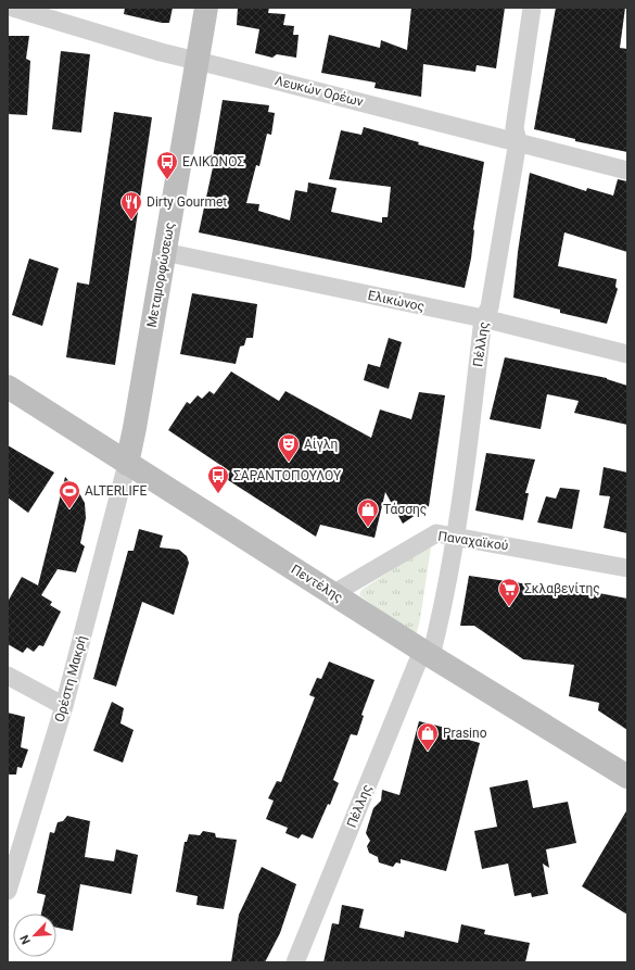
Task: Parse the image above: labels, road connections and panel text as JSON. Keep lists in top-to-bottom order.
{
  "streets": {
    "main road": ["Μεταμορφώσεως", "Πεντέλης"],
    "street": [
      "Λευκών Ορέων",
      "Ελικώνος",
      "Πέλλης",
      "Παναχαϊκού",
      "Ορέστη Μακρή"
    ]
  },
  "crossings": [
    ["Λευκών Ορέων", "Μεταμορφώσεως"],
    ["Λευκών Ορέων", "Πέλλης"],
    ["Μεταμορφώσεως", "Ελικώνος"],
    ["Μεταμορφώσεως", "Πεντέλης"],
    ["Μεταμορφώσεως", "Ορέστη Μακρή"],
    ["Ελικώνος", "Πέλλης"],
    ["Πέλλης", "Παναχαϊκού"],
    ["Πέλλης", "Πεντέλης"],
    ["Παναχαϊκού", "Πεντέλης"],
    ["Πεντέλης", "Ορέστη Μακρή"]
  ],
  "places": {
    "bus stop": ["ΕΛΙΚΏΝΟΣ", "ΣΑΡΑΝΤΟΠΟΥΛΟΥ"],
    "restaurant": ["Dirty Gourmet"],
    "theatre": ["Αίγλη"],
    "sports": ["ALTERLIFE"],
    "shop": ["Τάσσης", "Prasino"],
    "supermarket": ["Σκλαβενίτης"]
  },
  "north": "bottom left"
}
